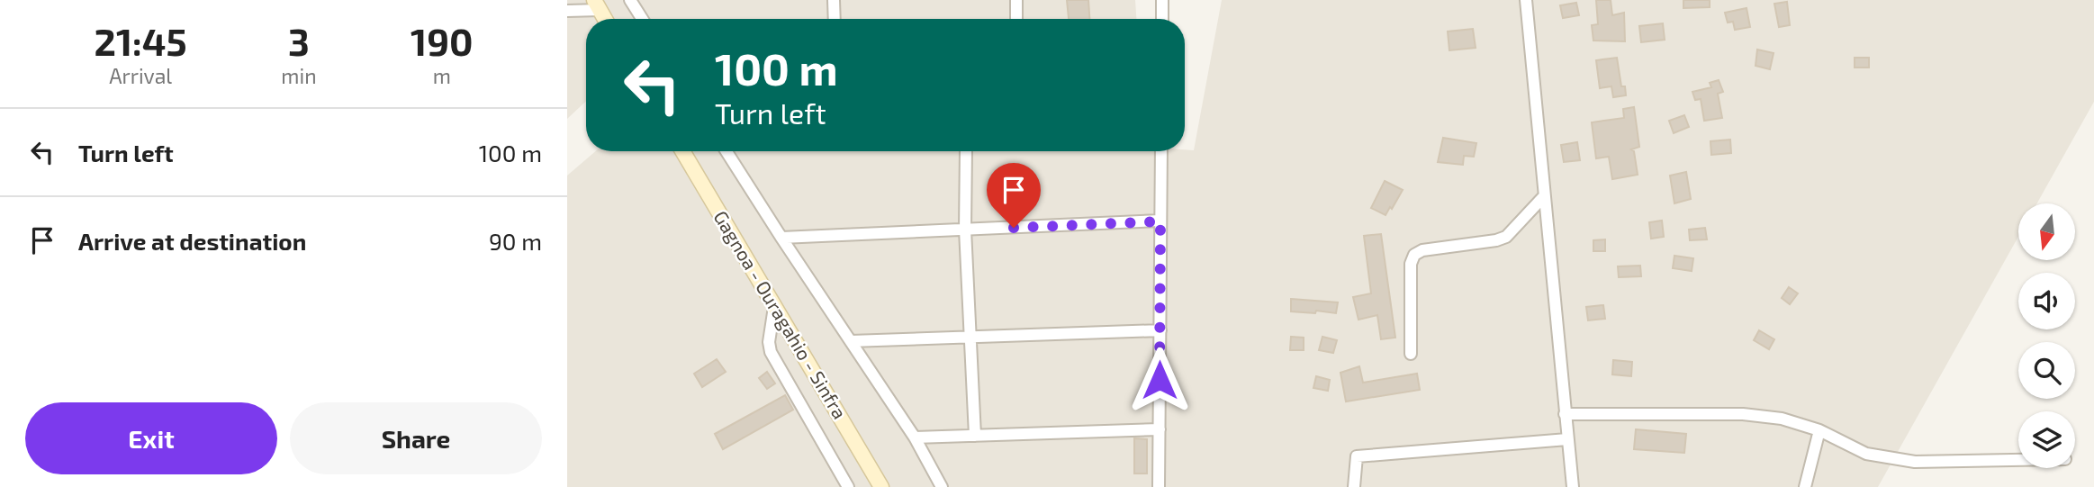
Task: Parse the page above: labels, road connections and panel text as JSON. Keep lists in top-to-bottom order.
{
  "streets": {
    "main road": ["Gagnoa - Ouragahio - Sinfra"]
  },
  "north": "bottom",
  "page": {
    "eta": [
      "21:45",
      "Arrival",
      "3",
      "min",
      "190",
      "m"
    ],
    "turn": ["100 m", "Turn left"],
    "list": [
      {
        "name": "Turn left",
        "value": "100 m"
      },
      {
        "name": "Arrive at destination",
        "value": "90 m"
      }
    ],
    "buttons": ["Exit", "Share"]
  }
}
